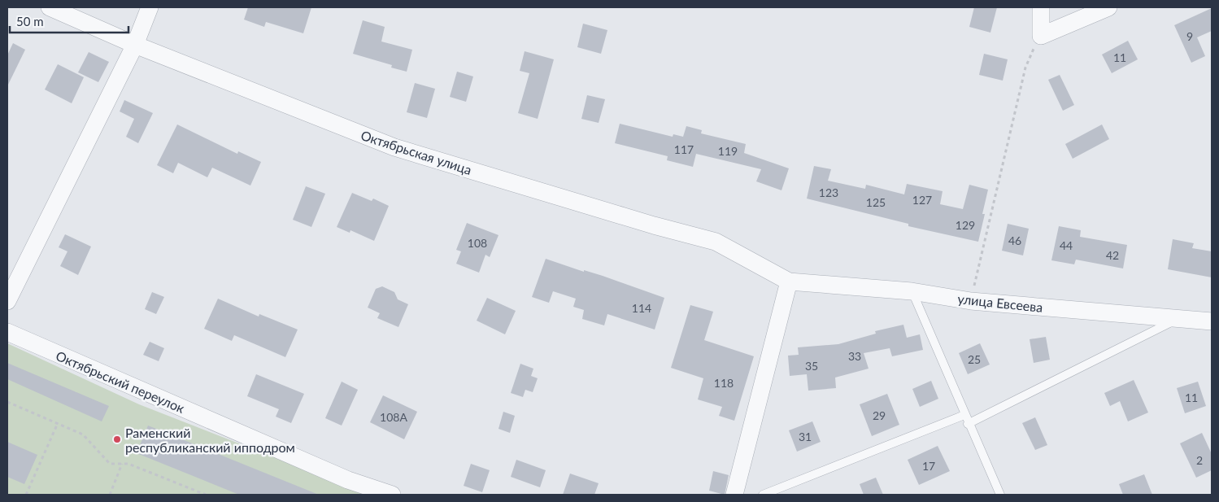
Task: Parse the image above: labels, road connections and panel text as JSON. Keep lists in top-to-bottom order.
{
  "streets": {
    "street": ["Октябрьская улица", "улица Евсеева", "Октябрьский переулок"]
  },
  "crossings": [
    ["Октябрьская улица", "улица Евсеева"]
  ],
  "places": ["Раменский республиканский ипподром"],
  "house_numbers": [
    "9",
    "11",
    "117",
    "119",
    "123",
    "127",
    "125",
    "129",
    "46",
    "108",
    "44",
    "42",
    "114",
    "33",
    "25",
    "35",
    "118",
    "11",
    "29",
    "108А",
    "31",
    "2",
    "17"
  ],
  "scale_bar": "50 m"
}
